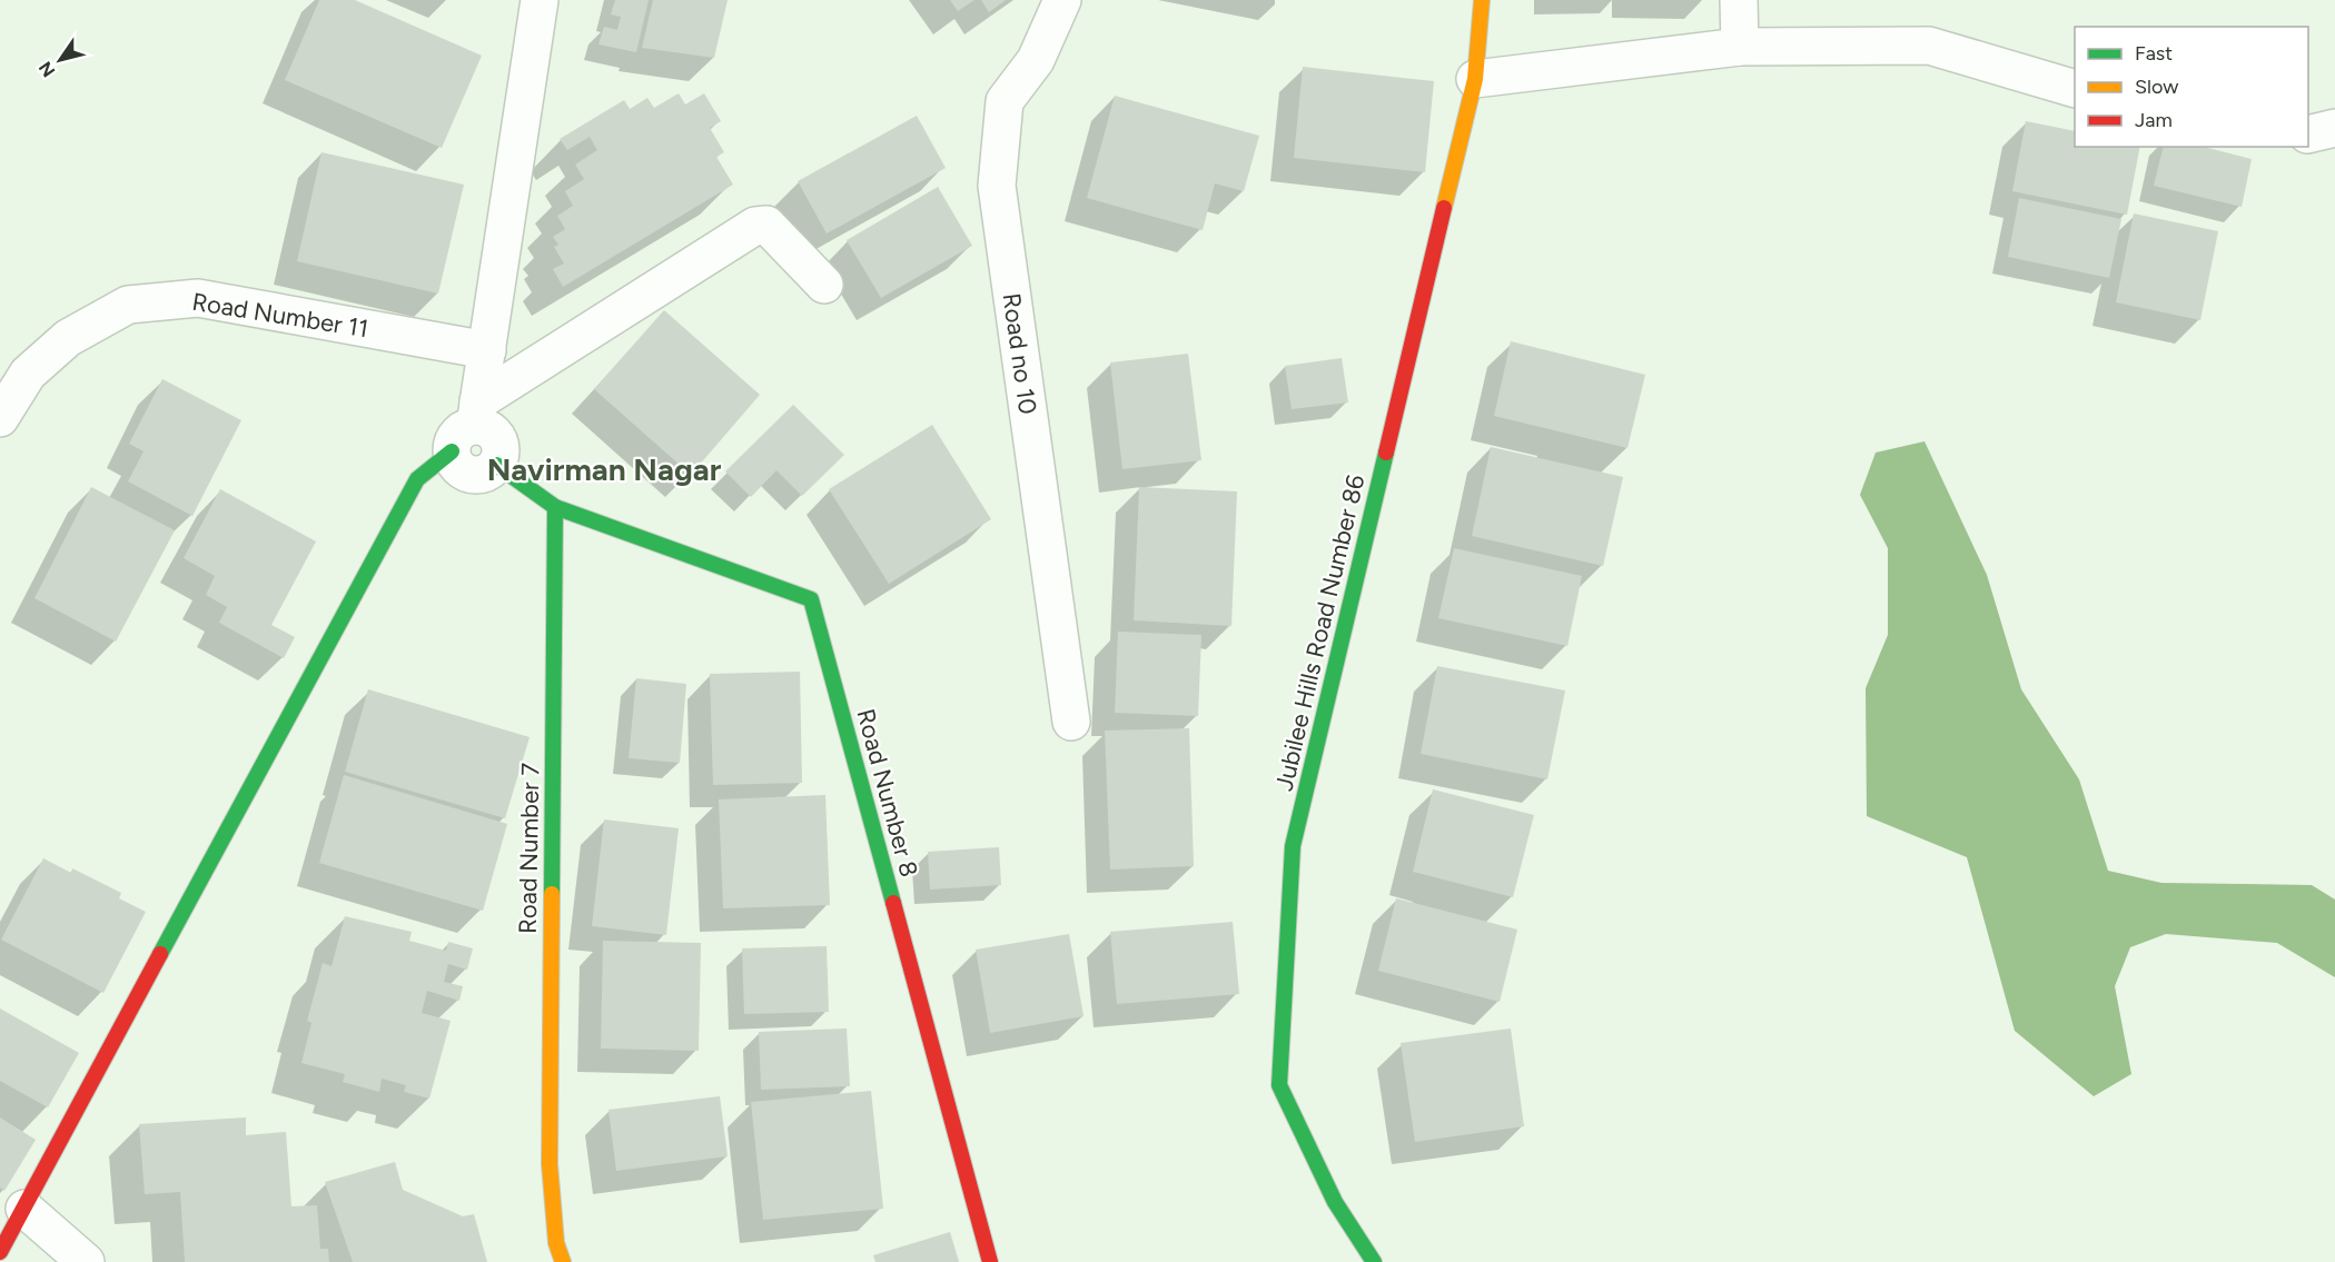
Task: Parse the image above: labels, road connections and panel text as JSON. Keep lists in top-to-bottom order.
{
  "streets": {
    "street": [
      "Road Number 11",
      "Road no 10",
      "Jubilee Hills Road Number 86",
      "Road Number 8",
      "Road Number 7"
    ]
  },
  "crossings": [
    ["Road Number 8", "Road Number 7"]
  ],
  "districts": ["Navirman Nagar"],
  "legend": ["Fast", "Slow", "Jam"],
  "north": "bottom left"
}
